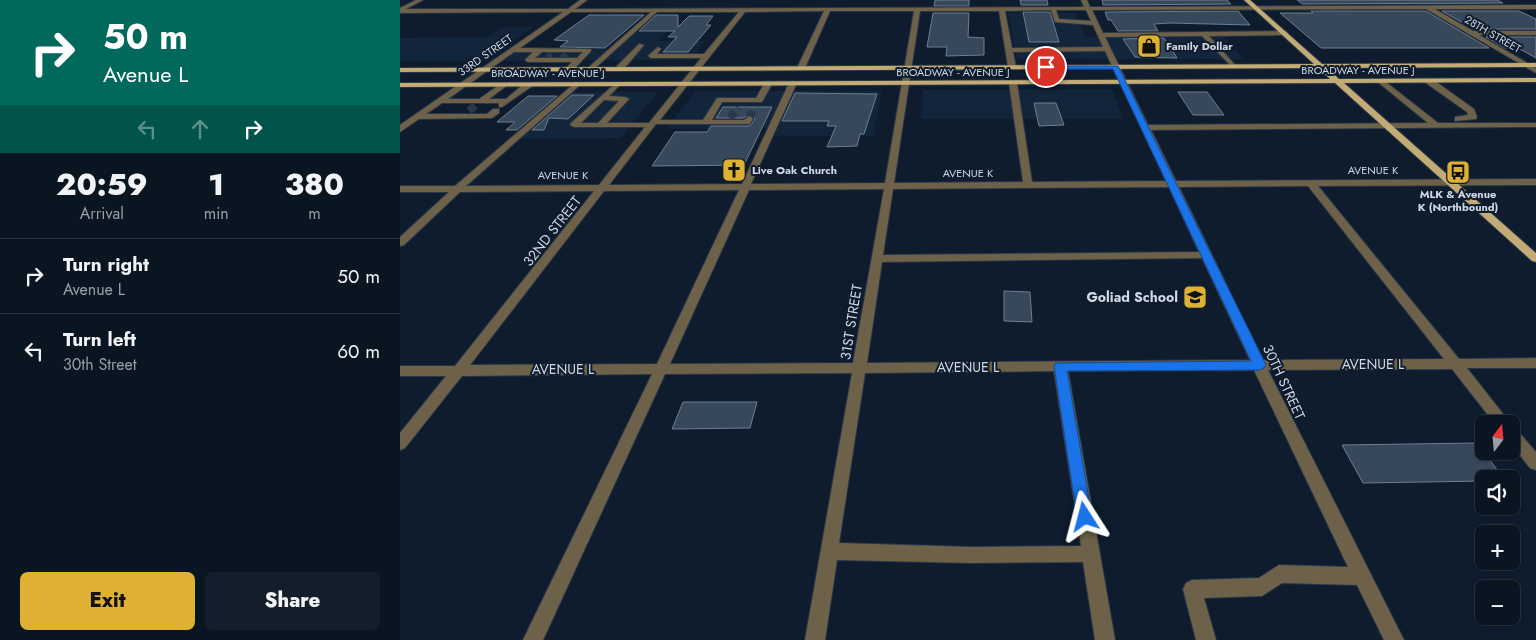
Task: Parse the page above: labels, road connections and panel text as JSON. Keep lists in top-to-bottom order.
{
  "streets": {
    "main road": ["BROADWAY - AVENUE J"],
    "street": [
      "28TH STREET",
      "33RD STREET",
      "AVENUE K",
      "32ND STREET",
      "31ST STREET",
      "AVENUE L",
      "30TH STREET"
    ]
  },
  "crossings": [
    ["28TH STREET", "BROADWAY - AVENUE J"],
    ["33RD STREET", "BROADWAY - AVENUE J"],
    ["BROADWAY - AVENUE J", "32ND STREET"],
    ["BROADWAY - AVENUE J", "31ST STREET"],
    ["BROADWAY - AVENUE J", "30TH STREET"],
    ["AVENUE K", "32ND STREET"],
    ["AVENUE K", "31ST STREET"],
    ["AVENUE K", "30TH STREET"],
    ["32ND STREET", "AVENUE L"],
    ["31ST STREET", "AVENUE L"],
    ["AVENUE L", "30TH STREET"]
  ],
  "places": {
    "shop": ["Family Dollar"],
    "church": ["Live Oak Church"],
    "bus stop": ["MLK & Avenue K (Northbound)"],
    "school or university": ["Goliad School"]
  },
  "north": "top",
  "page": {
    "turn": ["50 m", "Avenue L"],
    "eta": [
      "20:59",
      "Arrival",
      "1",
      "min",
      "380",
      "m"
    ],
    "list": [
      {
        "name": "Turn right",
        "note": "Avenue L",
        "value": "50 m"
      },
      {
        "name": "Turn left",
        "note": "30th Street",
        "value": "60 m"
      }
    ],
    "map_buttons": ["+", "−"],
    "buttons": ["Exit", "Share"]
  }
}
